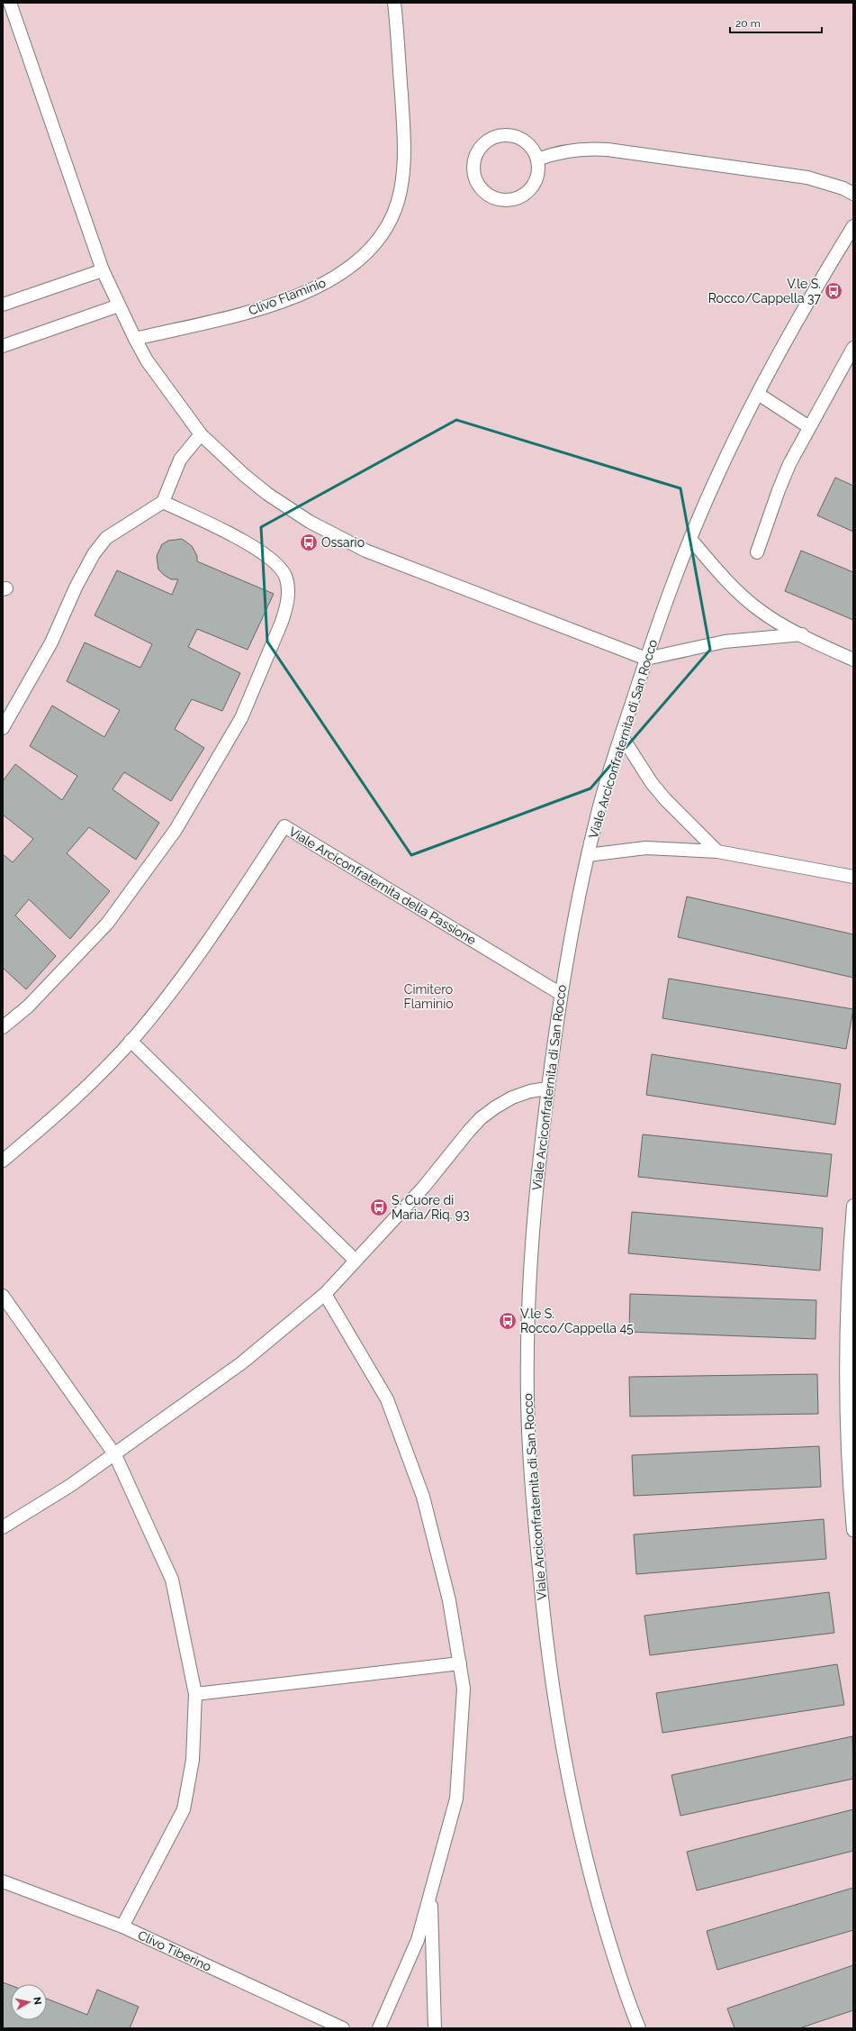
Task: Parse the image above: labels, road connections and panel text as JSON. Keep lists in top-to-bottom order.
{
  "streets": {
    "lane": [
      "Clivo Flaminio",
      "Viale Arciconfraternita di San Rocco",
      "Viale Arciconfraternita della Passione",
      "Clivo Tiberino"
    ]
  },
  "crossings": [
    ["Viale Arciconfraternita di San Rocco", "Viale Arciconfraternita della Passione"]
  ],
  "parks": ["Cimitero Flaminio"],
  "places": {
    "bus stop": [
      "V.le S. Rocco/Cappella 37",
      "Ossario",
      "S. Cuore di Maria/Riq. 93",
      "V.le S. Rocco/Cappella 45"
    ]
  },
  "scale_bar": "20 m",
  "north": "right"
}
